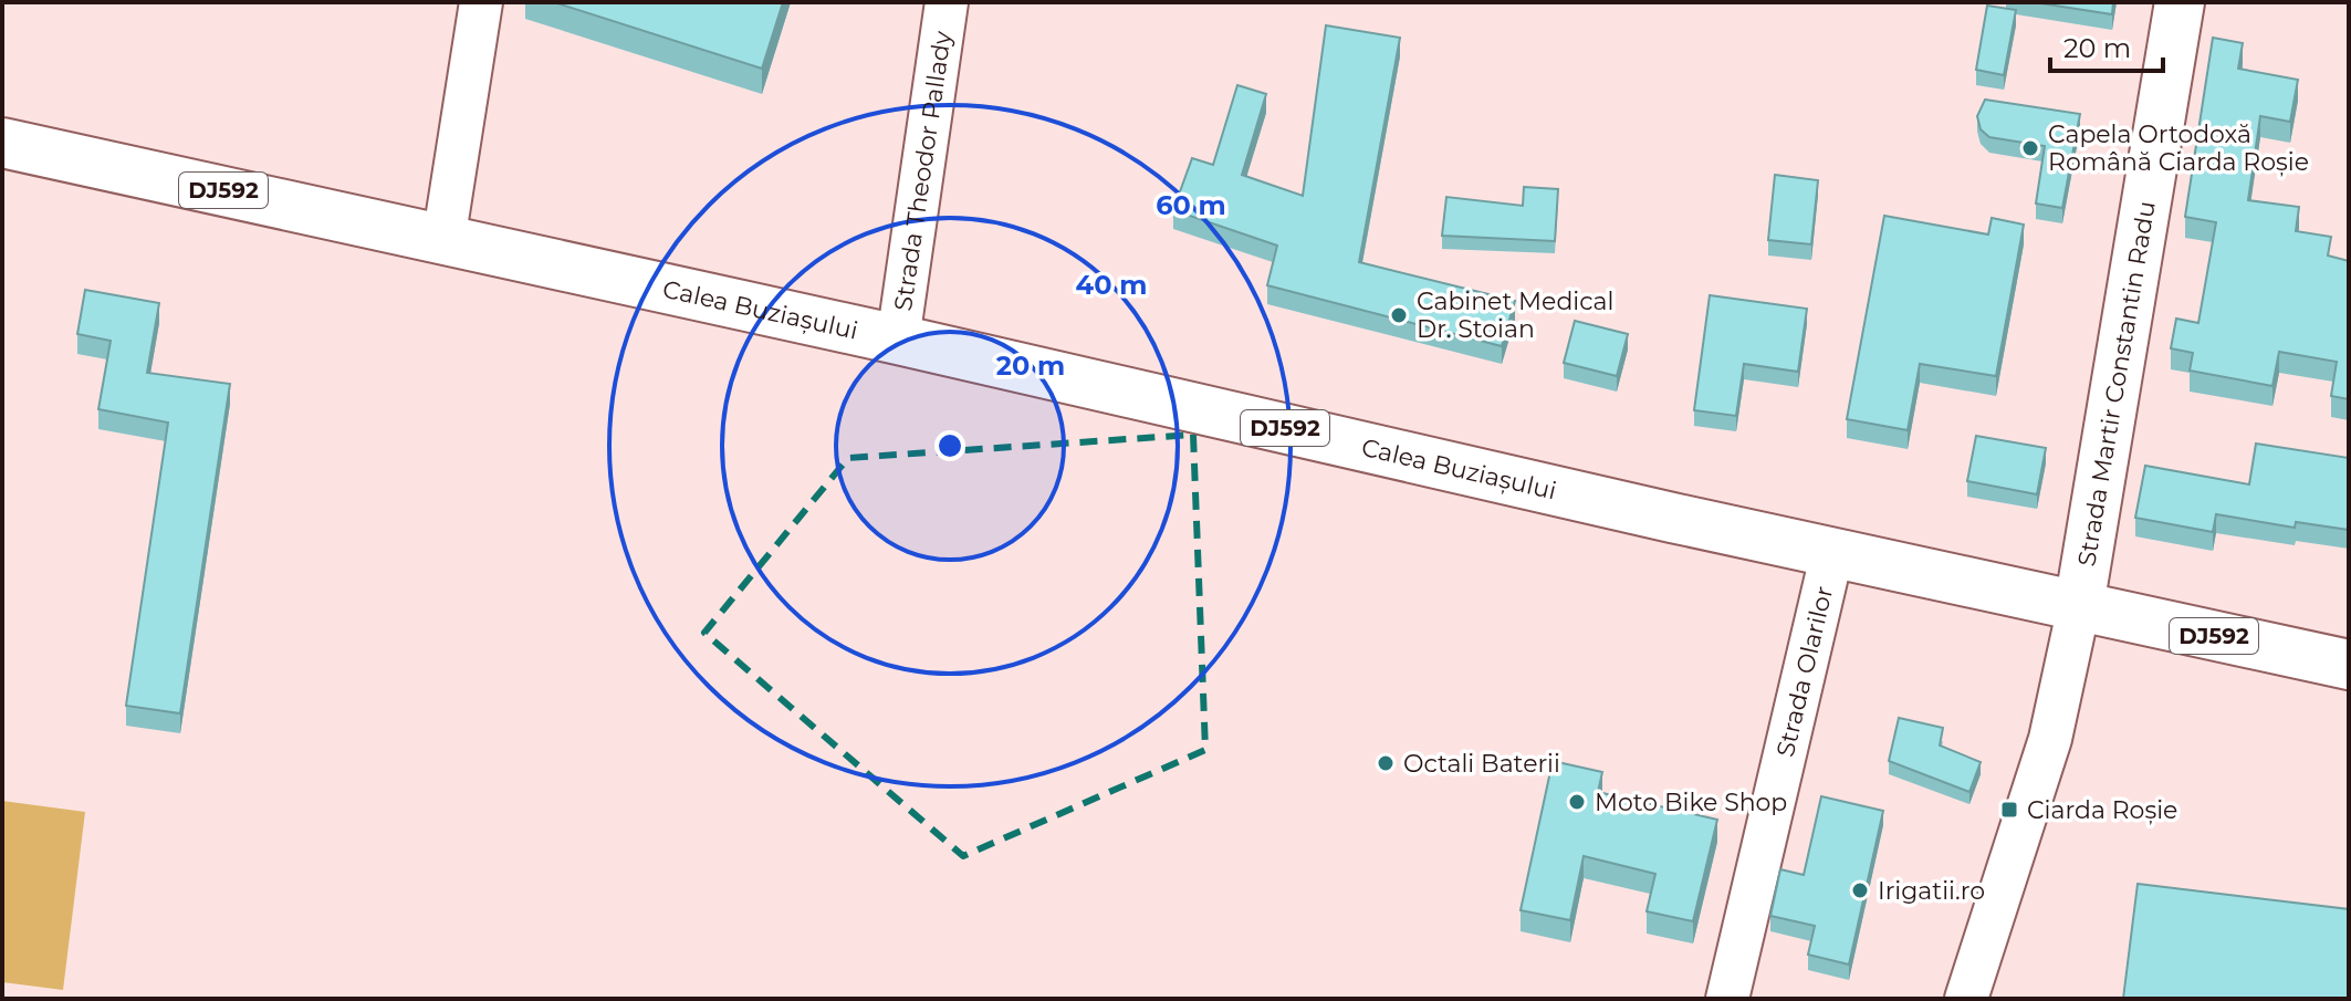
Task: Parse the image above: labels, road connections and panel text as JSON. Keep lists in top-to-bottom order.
{
  "streets": {
    "main road": ["DJ592", "Calea Buziașului", "Strada Martir Constantin Radu"],
    "street": ["Strada Theodor Pallady", "Strada Olarilor"]
  },
  "crossings": [
    ["Strada Theodor Pallady", "Calea Buziașului"],
    ["Calea Buziașului", "Strada Martir Constantin Radu"],
    ["Calea Buziașului", "Strada Olarilor"]
  ],
  "places": {
    "other": [
      "Capela Ortodoxă Română Ciarda Roșie",
      "Cabinet Medical Dr. Stoian",
      "Octali Baterii",
      "Moto Bike Shop",
      "Irigatii.ro"
    ],
    "transit": ["Ciarda Roșie"]
  },
  "scale_bar": "20 m",
  "rings": ["60 m", "40 m", "20 m"]
}
